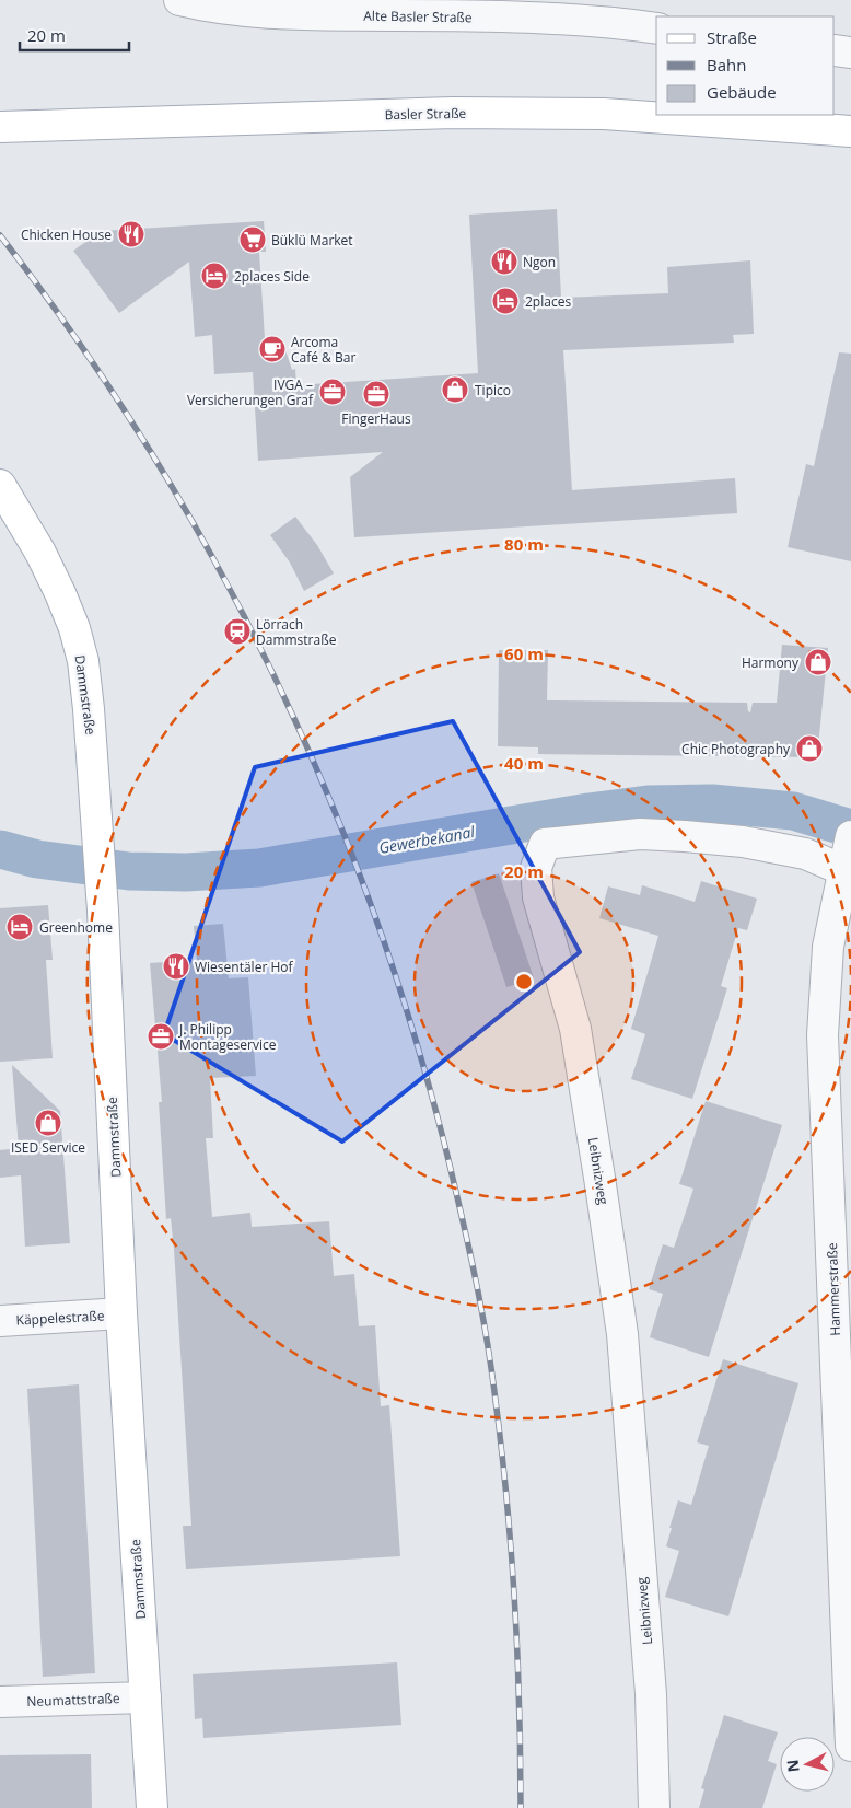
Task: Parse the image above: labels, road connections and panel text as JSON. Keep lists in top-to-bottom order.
{
  "streets": {
    "main road": ["Basler Straße", "Dammstraße"],
    "street": [
      "Alte Basler Straße",
      "Leibnizweg",
      "Hammerstraße",
      "Käppelestraße",
      "Neumattstraße"
    ]
  },
  "crossings": [
    ["Dammstraße", "Käppelestraße"],
    ["Dammstraße", "Neumattstraße"],
    ["Leibnizweg", "Hammerstraße"]
  ],
  "water": ["Gewerbekanal"],
  "places": {
    "restaurant": ["Chicken House", "Ngon", "Wiesentäler Hof"],
    "supermarket": ["Büklü Market"],
    "hotel": ["2places Side", "2places", "Greenhome"],
    "cafe": ["Arcoma Café & Bar"],
    "shop": [
      "Tipico",
      "Harmony",
      "Chic Photography",
      "ISED Service"
    ],
    "office": ["IVGA – Versicherungen Graf", "FingerHaus", "J. Philipp Montageservice"],
    "station": ["Lörrach Dammstraße"]
  },
  "legend": ["Straße", "Bahn", "Gebäude"],
  "scale_bar": "20 m",
  "north": "left",
  "rings": [
    "80 m",
    "60 m",
    "40 m",
    "20 m"
  ]
}
